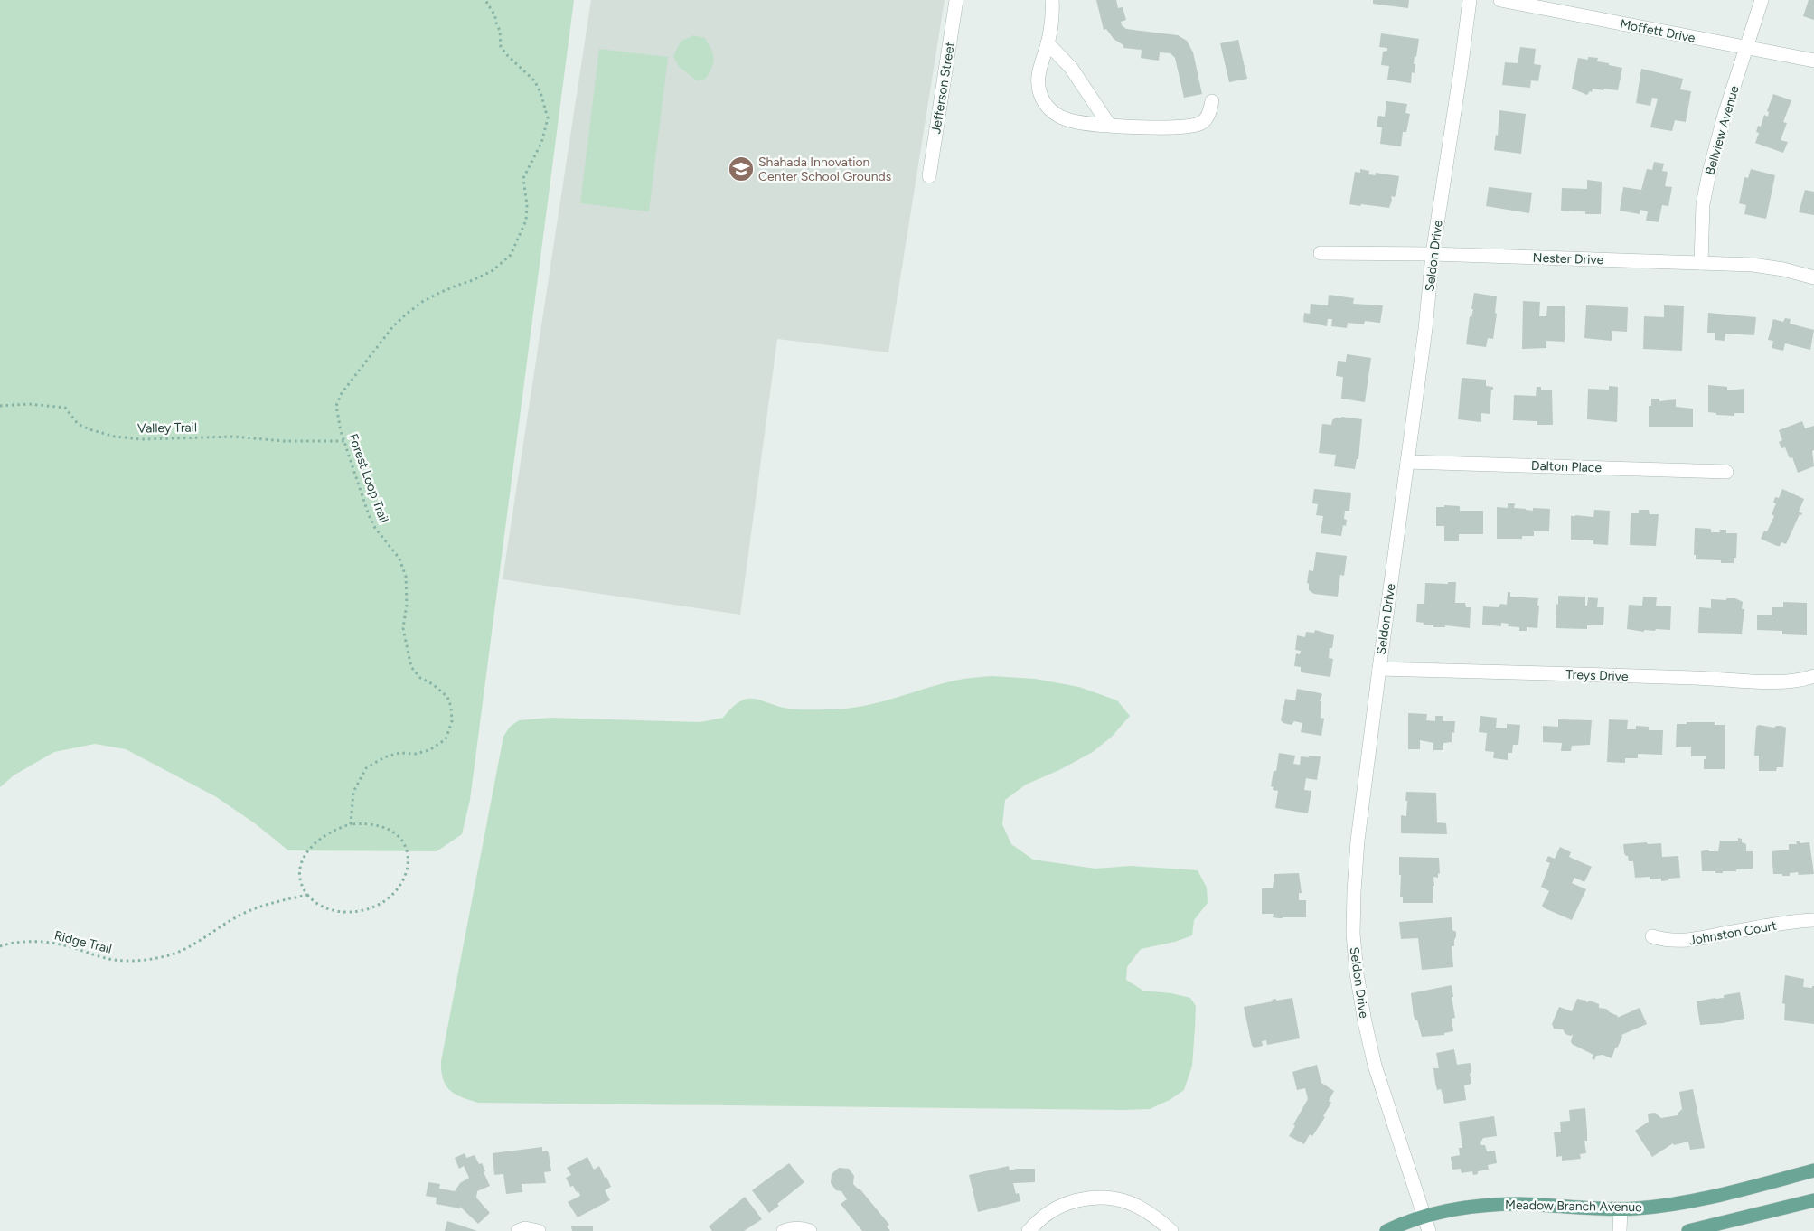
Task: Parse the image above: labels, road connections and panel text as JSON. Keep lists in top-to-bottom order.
{
  "streets": {
    "main road": ["Meadow Branch Avenue"],
    "street": [
      "Moffett Drive",
      "Jefferson Street",
      "Bellview Avenue",
      "Seldon Drive",
      "Nester Drive",
      "Dalton Place",
      "Treys Drive",
      "Johnston Court"
    ],
    "path": ["Valley Trail", "Forest Loop Trail", "Ridge Trail"]
  },
  "crossings": [
    ["Moffett Drive", "Bellview Avenue"],
    ["Bellview Avenue", "Nester Drive"],
    ["Seldon Drive", "Nester Drive"],
    ["Seldon Drive", "Dalton Place"],
    ["Seldon Drive", "Treys Drive"],
    ["Seldon Drive", "Meadow Branch Avenue"],
    ["Valley Trail", "Forest Loop Trail"],
    ["Forest Loop Trail", "Ridge Trail"]
  ],
  "places": {
    "school or university": ["Shahada Innovation Center School Grounds"]
  }
}
